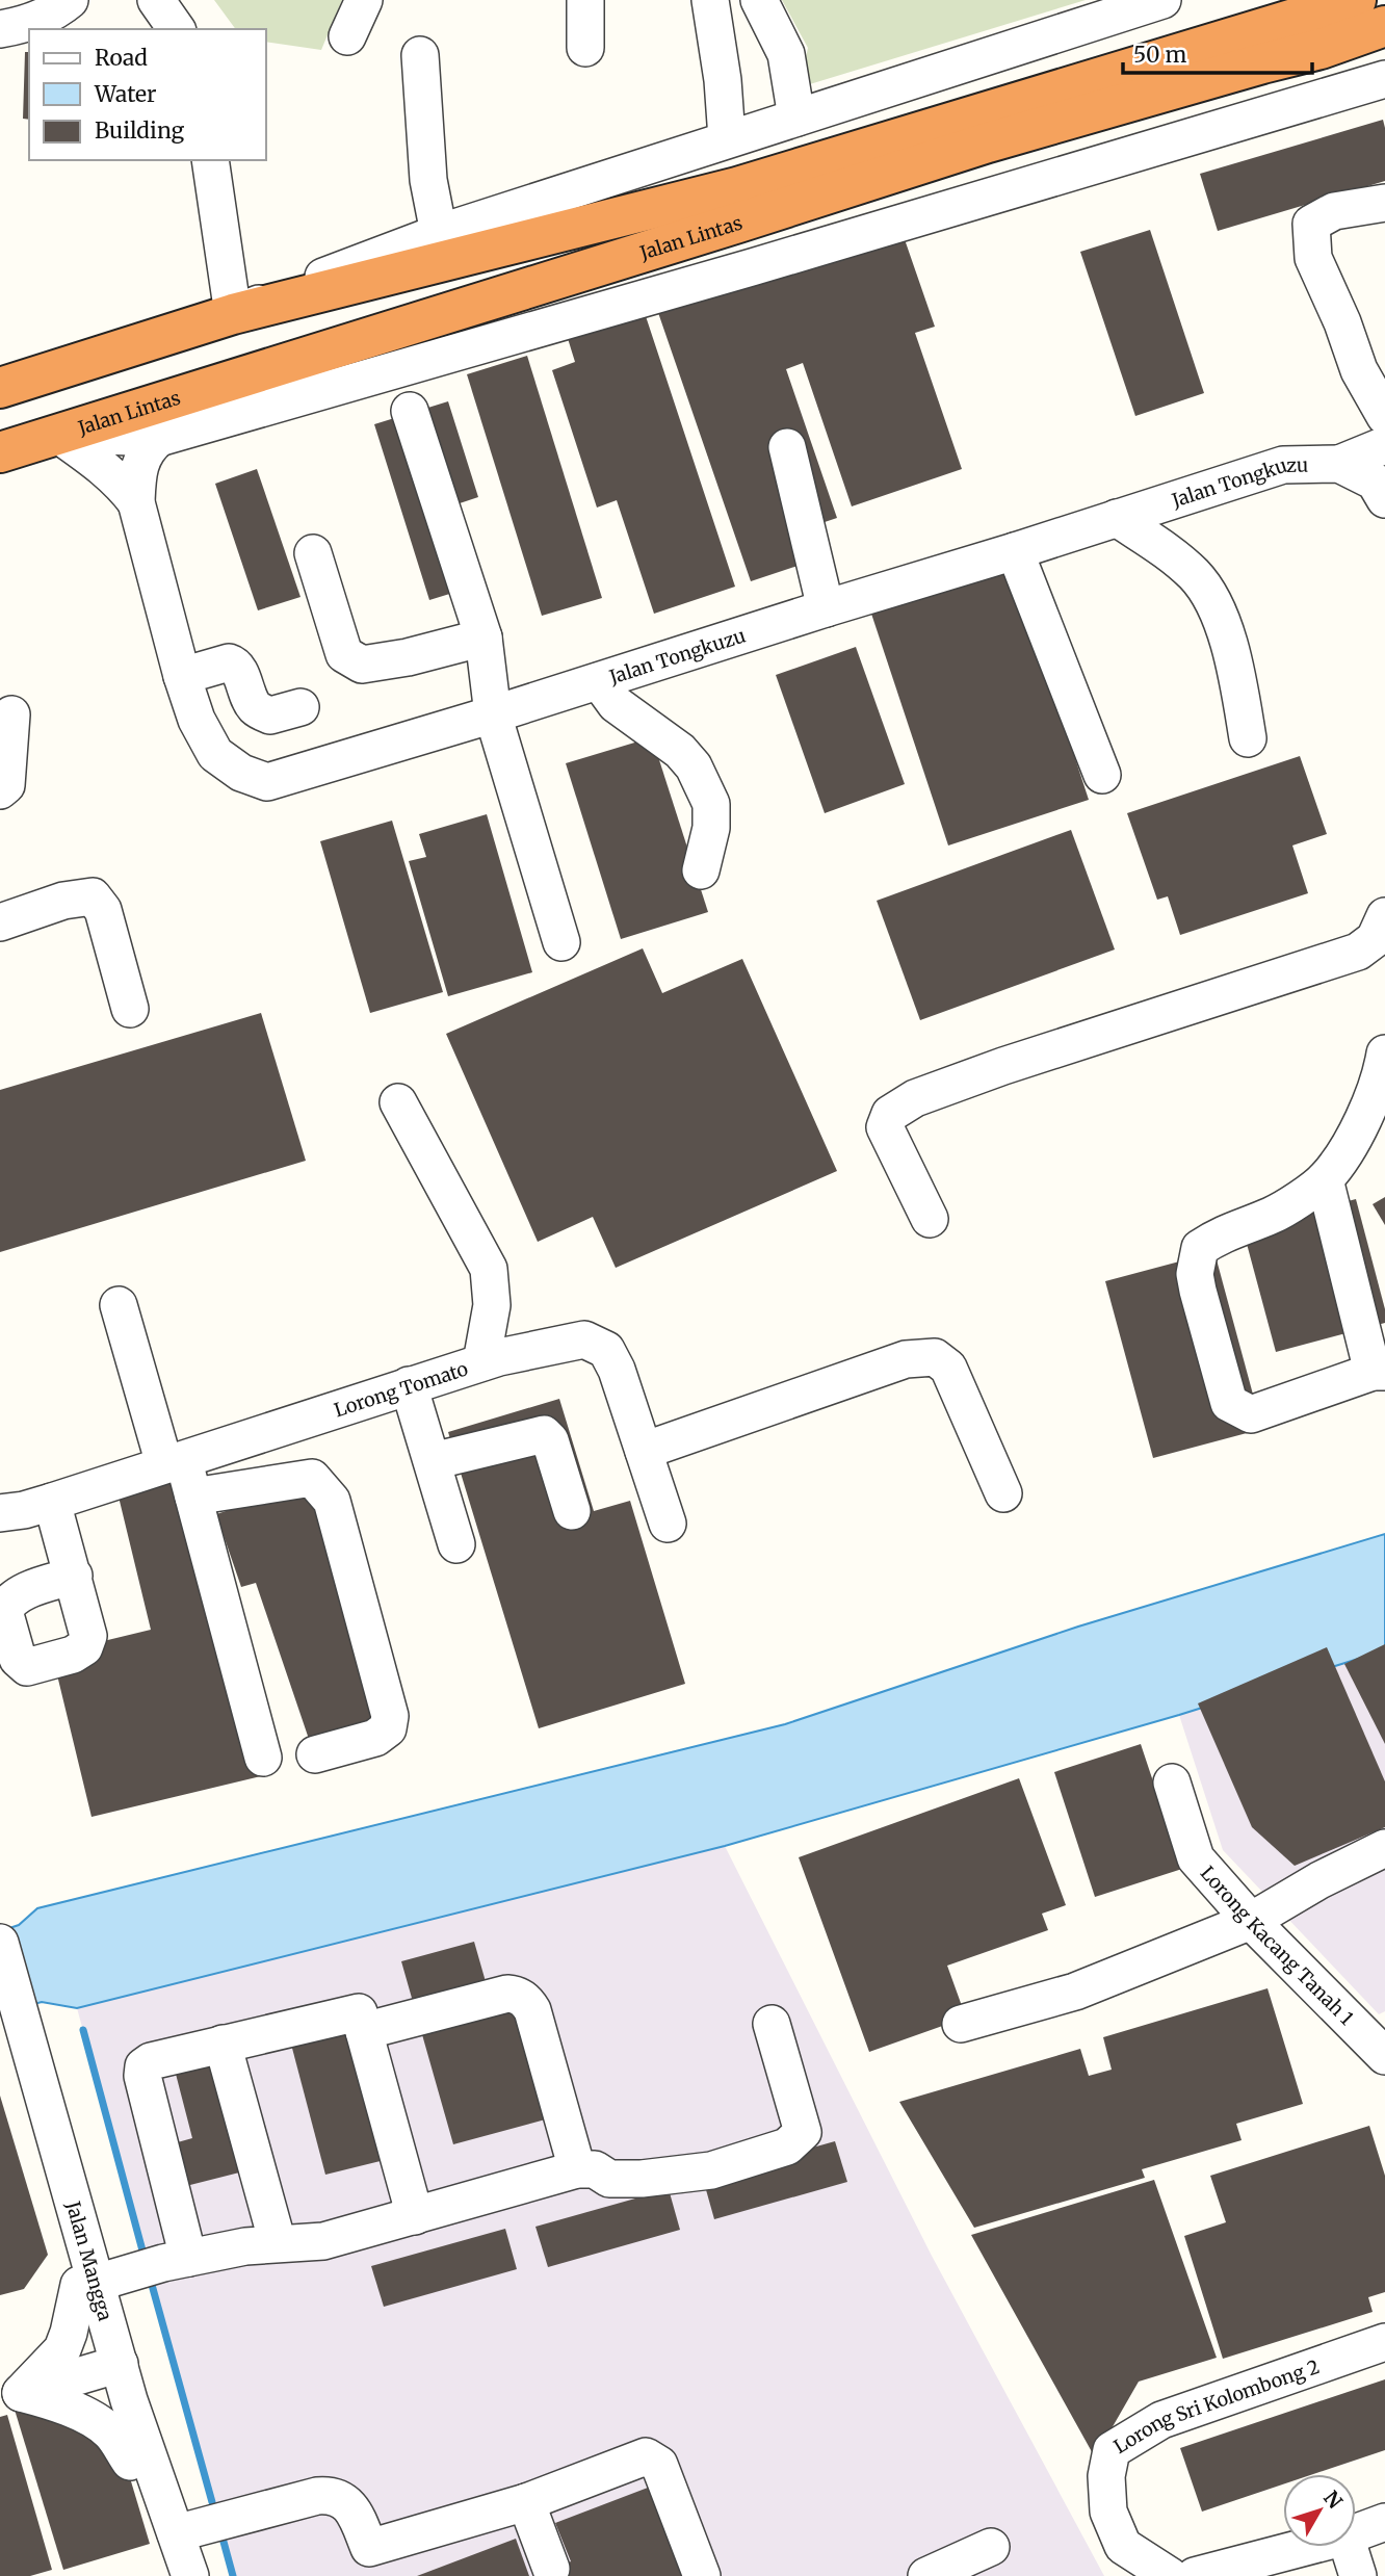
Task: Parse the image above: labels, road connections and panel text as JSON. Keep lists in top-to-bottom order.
{
  "streets": {
    "highway": ["Jalan Lintas"],
    "street": [
      "Jalan Tongkuzu",
      "Lorong Tomato",
      "Lorong Kacang Tanah 1",
      "Jalan Mangga",
      "Lorong Sri Kolombong 2"
    ]
  },
  "crossings": [
    ["Jalan Lintas", "Jalan Tongkuzu"]
  ],
  "legend": ["Road", "Water", "Building"],
  "scale_bar": "50 m",
  "north": "top right"
}
